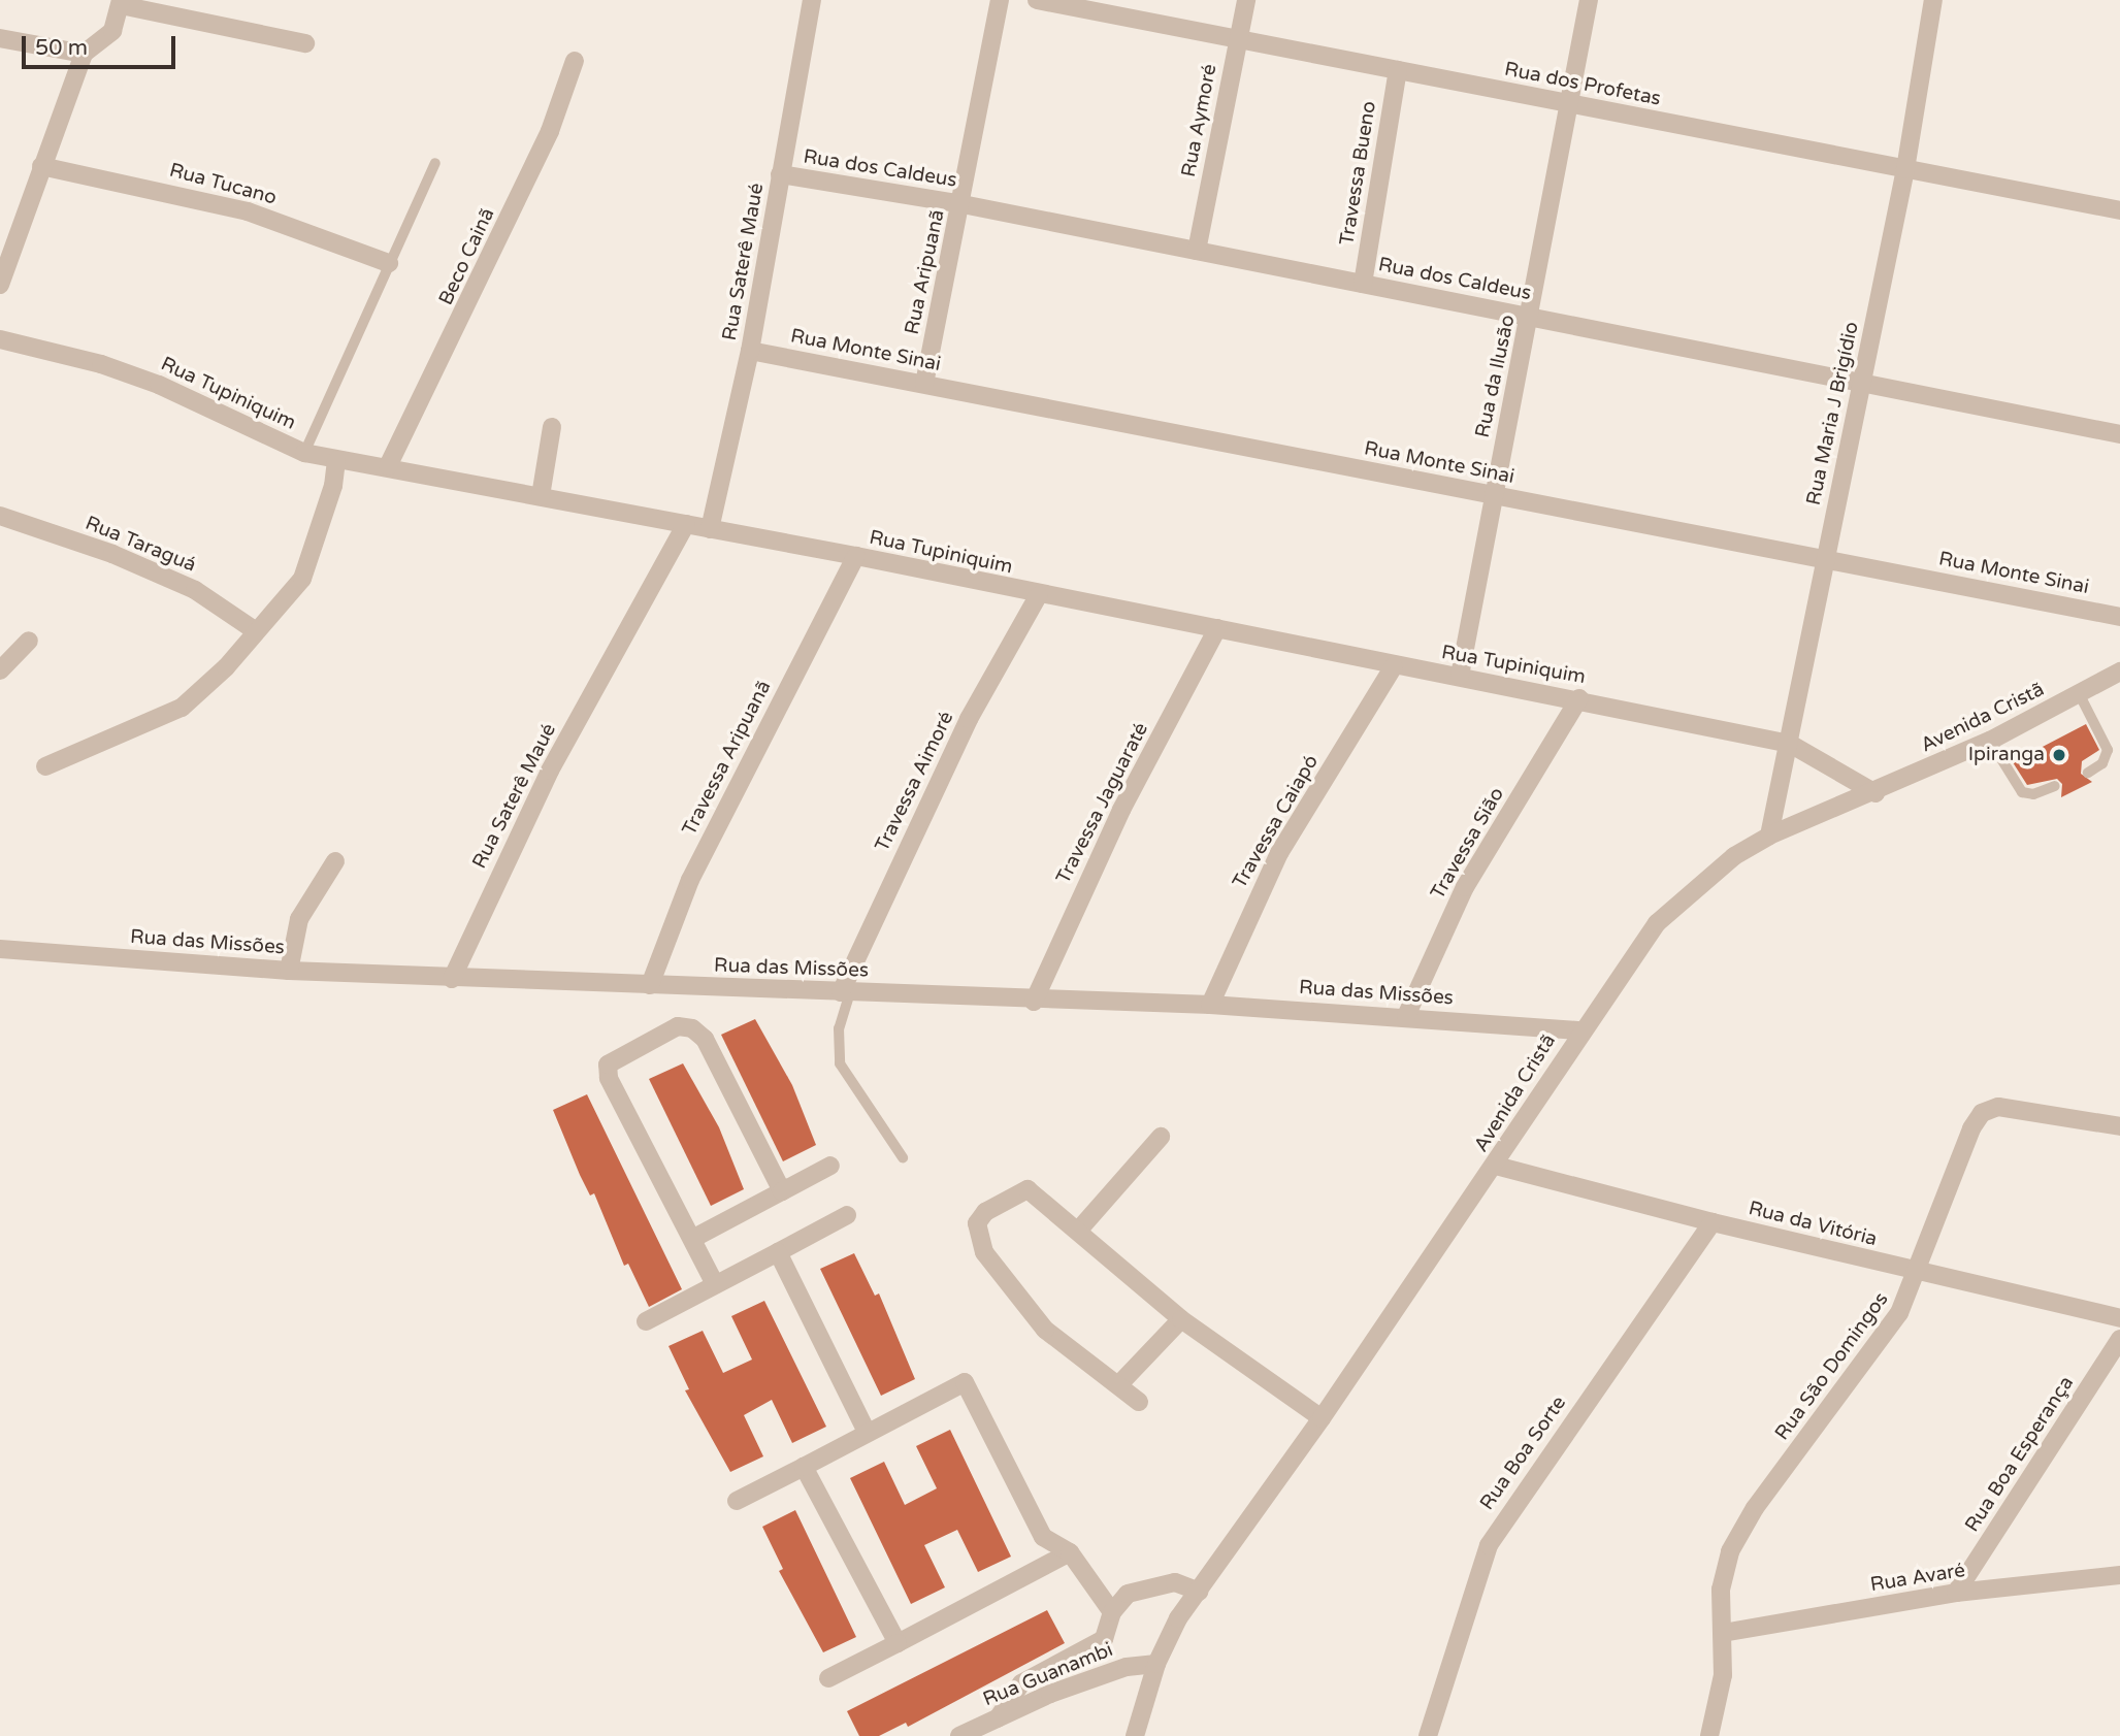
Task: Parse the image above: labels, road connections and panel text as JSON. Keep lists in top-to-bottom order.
{
  "streets": {
    "street": [
      "Rua dos Profetas",
      "Rua Aymoré",
      "Rua dos Caldeus",
      "Travessa Bueno",
      "Rua Tucano",
      "Beco Cainã",
      "Rua Saterê Maué",
      "Rua Aripuanã",
      "Rua Monte Sinai",
      "Rua da Ilusão",
      "Rua Tupiniquim",
      "Rua Maria J Brigídio",
      "Rua Taraguá",
      "Avenida Cristã",
      "Travessa Aripuanã",
      "Travessa Aimoré",
      "Travessa Jaguaraté",
      "Travessa Caiapó",
      "Travessa Sião",
      "Rua das Missões",
      "Rua da Vitória",
      "Rua São Domingos",
      "Rua Boa Sorte",
      "Rua Boa Esperança",
      "Rua Avaré",
      "Rua Guanambi"
    ]
  },
  "crossings": [
    ["Rua dos Profetas", "Rua Aymoré"],
    ["Rua dos Profetas", "Travessa Bueno"],
    ["Rua dos Profetas", "Rua da Ilusão"],
    ["Rua dos Profetas", "Rua Maria J Brigídio"],
    ["Rua Aymoré", "Rua dos Caldeus"],
    ["Rua dos Caldeus", "Travessa Bueno"],
    ["Rua dos Caldeus", "Rua Saterê Maué"],
    ["Rua dos Caldeus", "Rua Aripuanã"],
    ["Rua dos Caldeus", "Rua da Ilusão"],
    ["Rua dos Caldeus", "Rua Maria J Brigídio"],
    ["Beco Cainã", "Rua Tupiniquim"],
    ["Rua Saterê Maué", "Rua Monte Sinai"],
    ["Rua Saterê Maué", "Rua Tupiniquim"],
    ["Rua Saterê Maué", "Rua das Missões"],
    ["Rua Aripuanã", "Rua Monte Sinai"],
    ["Rua Monte Sinai", "Rua da Ilusão"],
    ["Rua Monte Sinai", "Rua Maria J Brigídio"],
    ["Rua da Ilusão", "Rua Tupiniquim"],
    ["Rua Tupiniquim", "Rua Maria J Brigídio"],
    ["Rua Tupiniquim", "Avenida Cristã"],
    ["Rua Tupiniquim", "Travessa Aripuanã"],
    ["Rua Tupiniquim", "Travessa Aimoré"],
    ["Rua Tupiniquim", "Travessa Jaguaraté"],
    ["Rua Tupiniquim", "Travessa Caiapó"],
    ["Rua Tupiniquim", "Travessa Sião"],
    ["Rua Maria J Brigídio", "Avenida Cristã"],
    ["Avenida Cristã", "Rua das Missões"],
    ["Avenida Cristã", "Rua da Vitória"],
    ["Avenida Cristã", "Rua Guanambi"],
    ["Travessa Aripuanã", "Rua das Missões"],
    ["Travessa Aimoré", "Rua das Missões"],
    ["Travessa Jaguaraté", "Rua das Missões"],
    ["Travessa Caiapó", "Rua das Missões"],
    ["Travessa Sião", "Rua das Missões"],
    ["Rua da Vitória", "Rua São Domingos"],
    ["Rua da Vitória", "Rua Boa Sorte"],
    ["Rua São Domingos", "Rua Avaré"],
    ["Rua Boa Esperança", "Rua Avaré"]
  ],
  "places": ["Ipiranga"],
  "scale_bar": "50 m"
}
